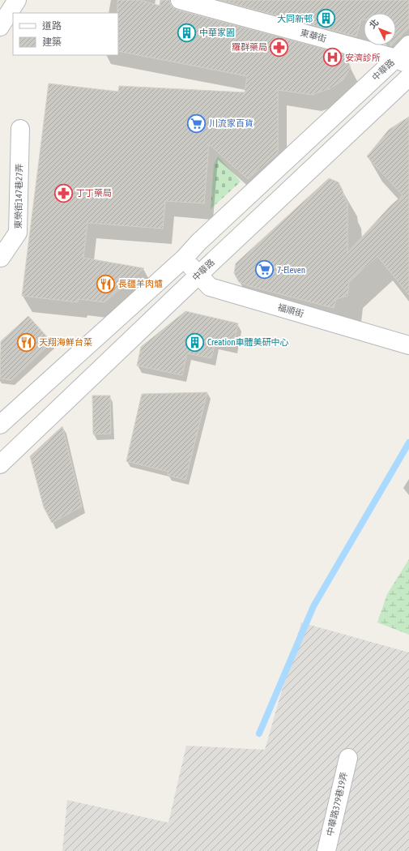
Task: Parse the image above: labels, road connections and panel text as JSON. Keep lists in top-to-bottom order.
{
  "streets": {
    "street": [
      "東華街",
      "中華路",
      "東榮街147巷27弄",
      "福順街",
      "中華路379巷19弄"
    ]
  },
  "crossings": [
    ["東華街", "中華路"],
    ["中華路", "福順街"]
  ],
  "places": {
    "building": ["大同新邨", "中華家園", "Creation車體美研中心"],
    "pharmacy": ["羅群藥局", "丁丁藥局"],
    "hospital": ["安濟診所"],
    "supermarket": ["川流家百貨", "7-Eleven"],
    "restaurant": ["長疆羊肉爐", "天翔海鮮台菜"]
  },
  "legend": ["道路", "建築"],
  "north": "top left"
}
